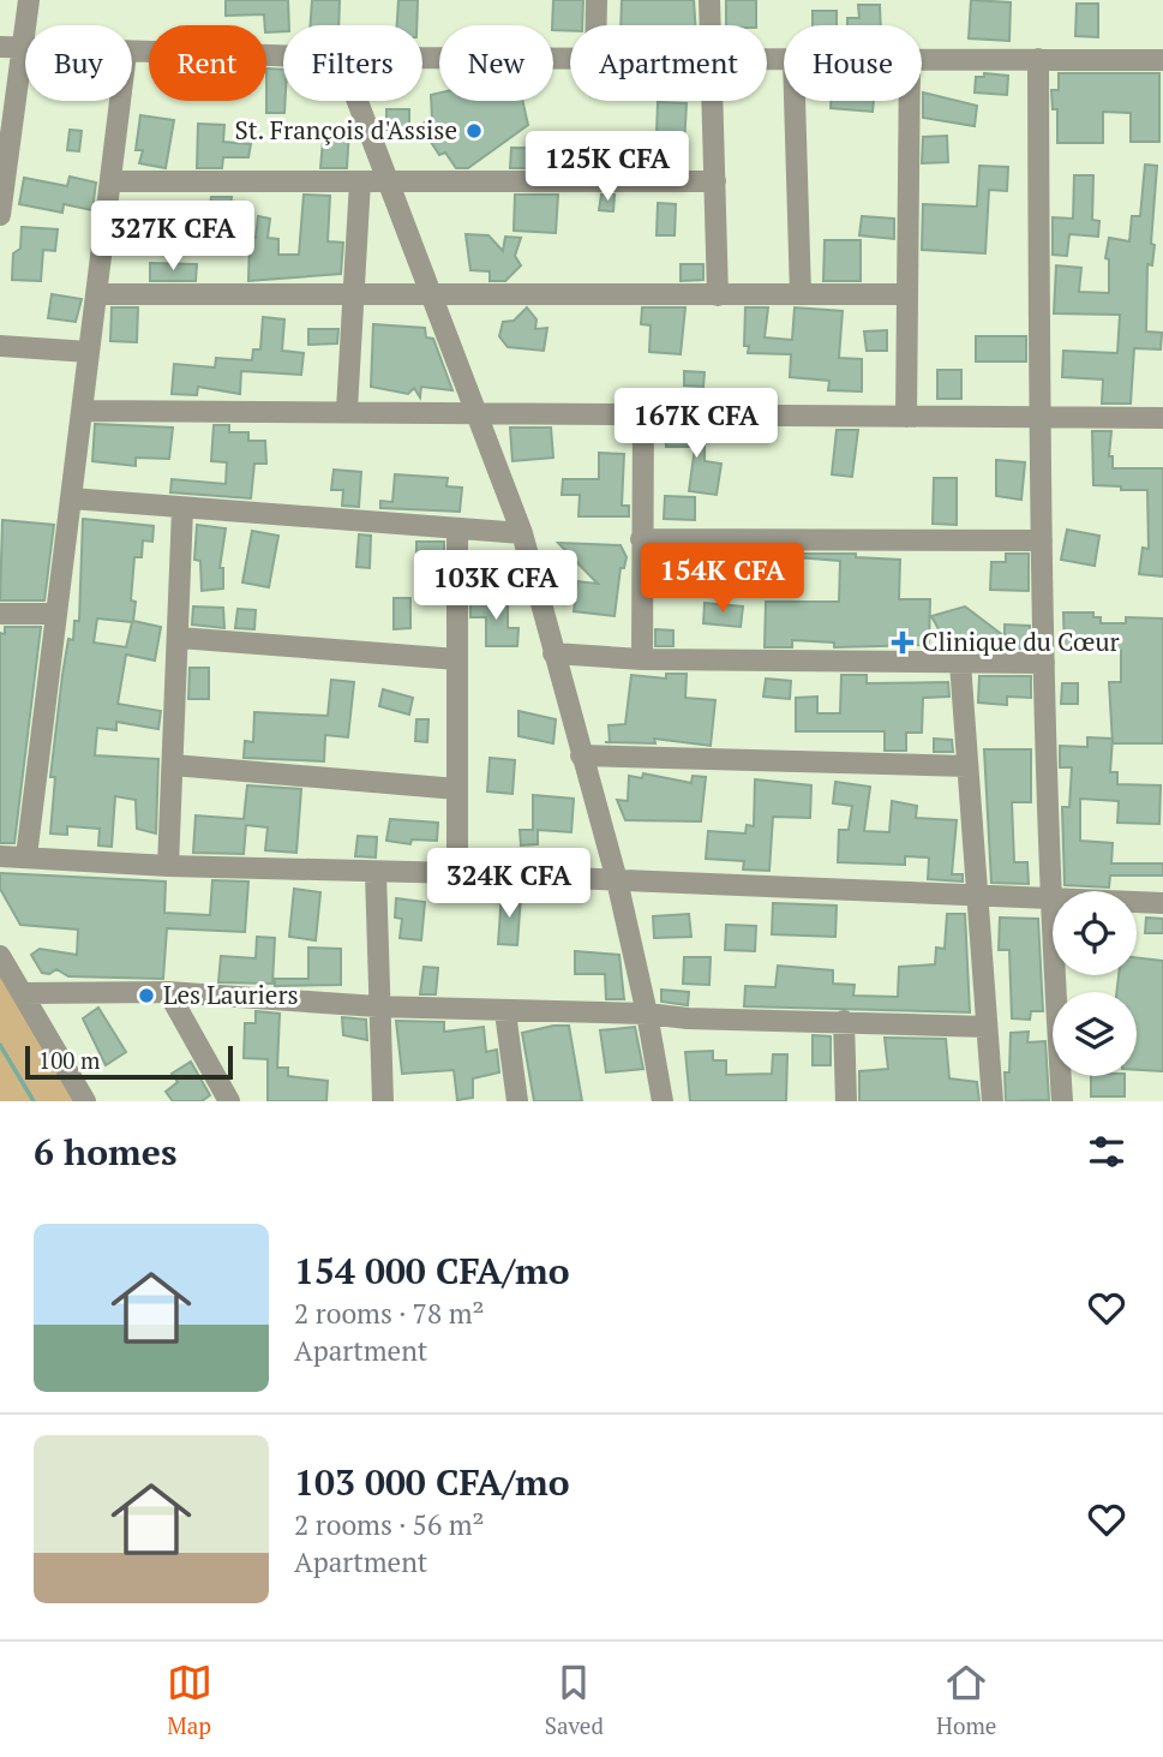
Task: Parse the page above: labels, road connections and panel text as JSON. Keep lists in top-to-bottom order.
{
  "places": {
    "other": ["St. François d'Assise", "Les Lauriers"],
    "health": ["Clinique du Cœur"]
  },
  "scale_bar": "100 m",
  "page": {
    "chip": [
      "Buy",
      "Rent",
      "Filters",
      "New",
      "Apartment",
      "House"
    ],
    "price": [
      "125K CFA",
      "327K CFA",
      "167K CFA",
      "154K CFA",
      "103K CFA",
      "324K CFA"
    ],
    "scale": "100 m",
    "heading": "6 homes",
    "list": [
      {
        "name": "154 000 CFA/mo",
        "note": "2 rooms · 78 m² · Apartment"
      },
      {
        "name": "103 000 CFA/mo",
        "note": "2 rooms · 56 m² · Apartment"
      }
    ],
    "tabs": ["Map", "Saved", "Home"]
  }
}
